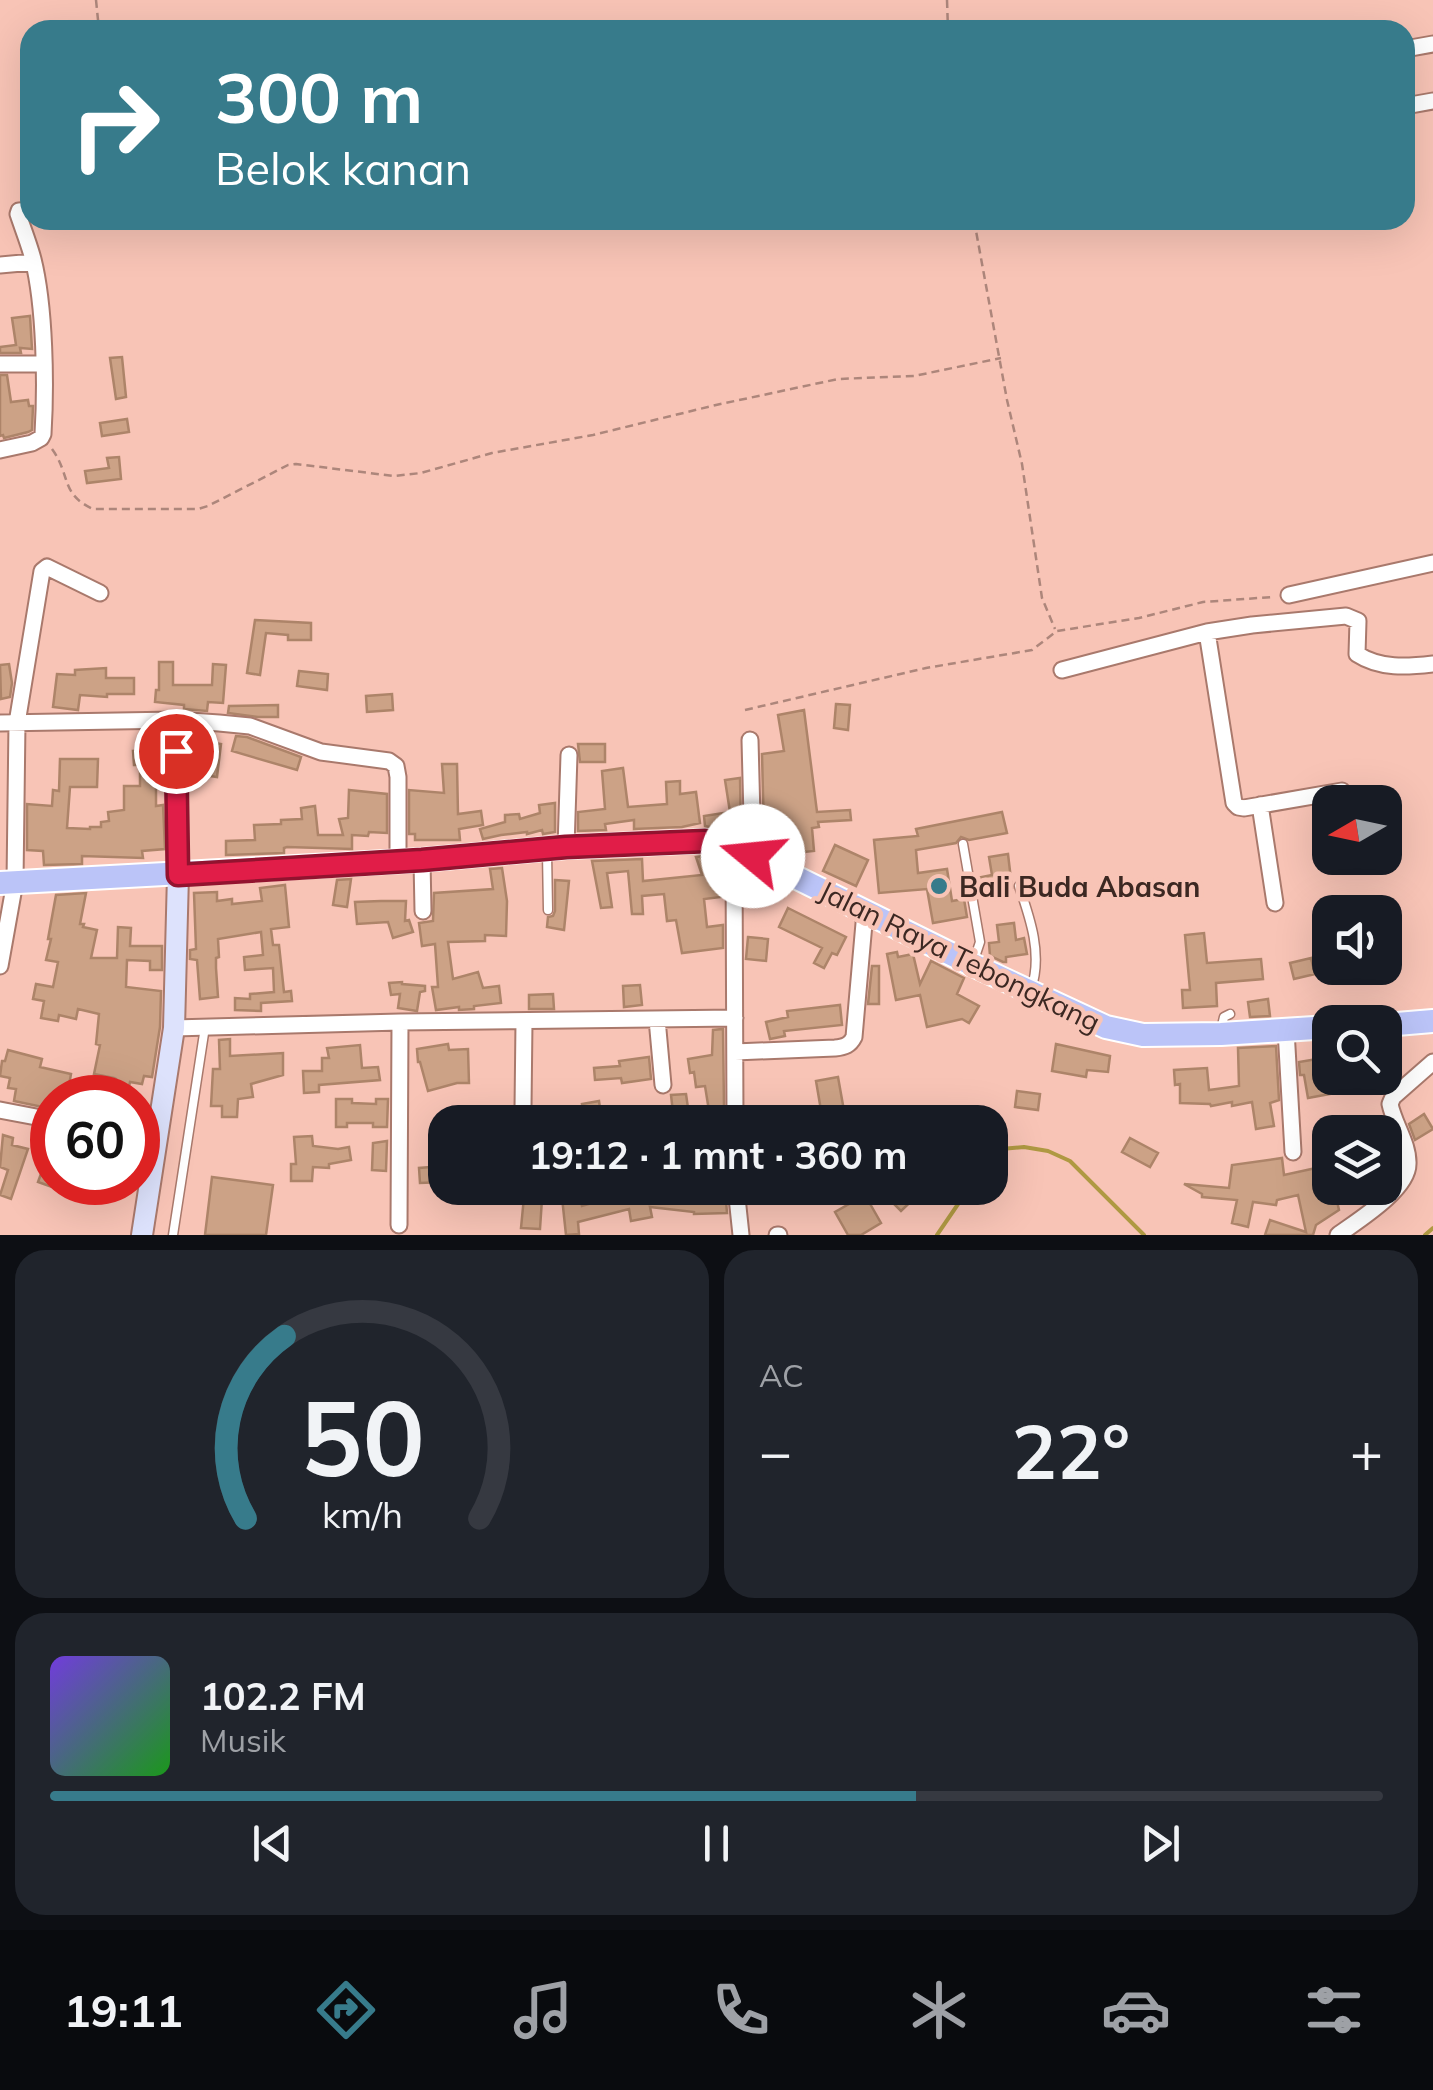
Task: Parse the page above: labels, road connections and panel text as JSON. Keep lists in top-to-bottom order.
{
  "streets": {
    "main road": ["Jalan Raya Tebongkang"]
  },
  "places": ["Bali Buda Abasan"],
  "north": "left",
  "page": {
    "turn": ["300 m", "Belok kanan"],
    "limit": "60",
    "trip": "19:12 · 1 mnt · 360 m",
    "tile": "AC",
    "heat": ["−", "22°", "+"],
    "song": ["102.2 FM", "Musik"],
    "tabs": "19:11",
    "gauge": ["50", "km/h"]
  }
}
